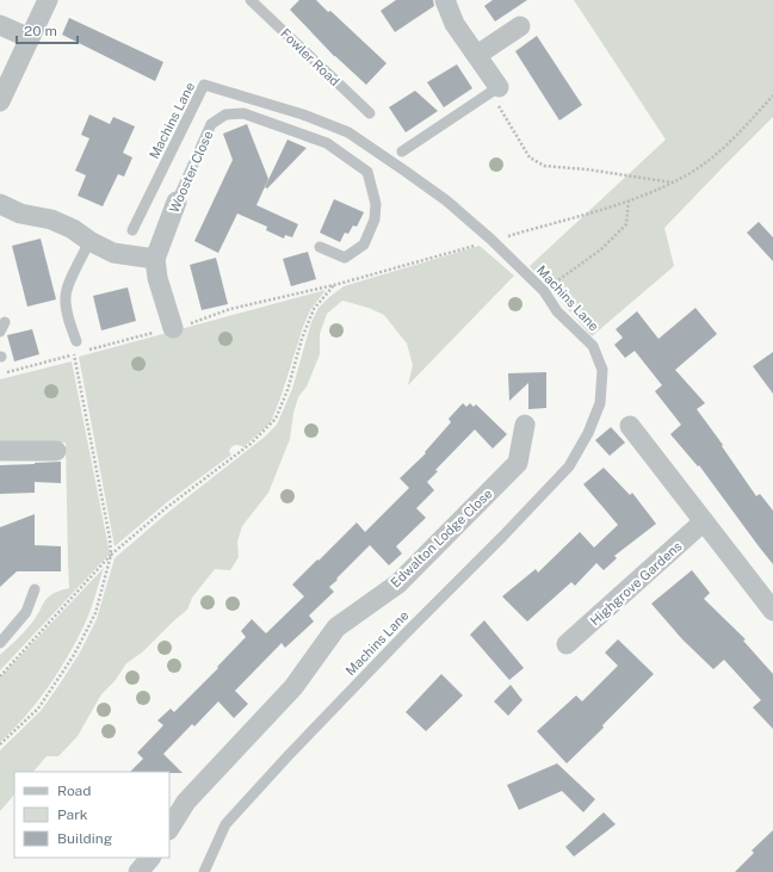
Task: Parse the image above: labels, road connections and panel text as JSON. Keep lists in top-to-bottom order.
{
  "streets": {
    "street": ["Wooster Close", "Edwalton Lodge Close", "Highgrove Gardens"],
    "lane": ["Fowler Road", "Machins Lane"]
  },
  "legend": ["Road", "Park", "Building"],
  "scale_bar": "20 m"
}
